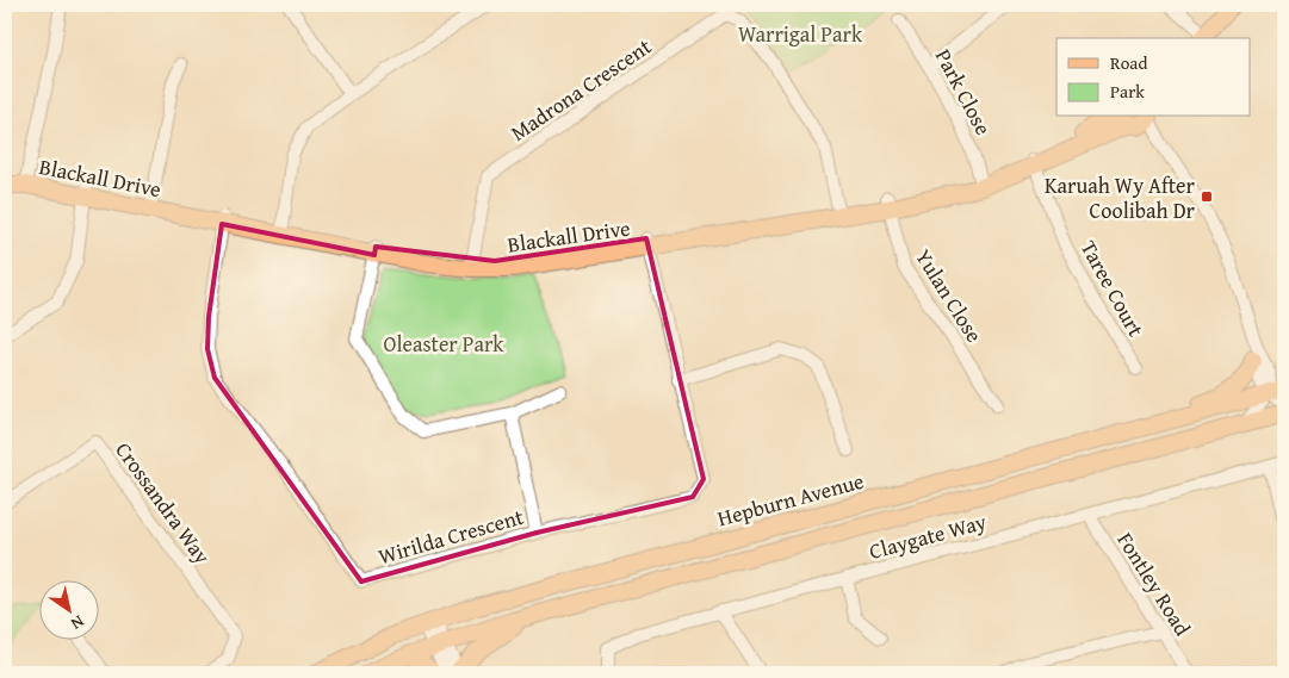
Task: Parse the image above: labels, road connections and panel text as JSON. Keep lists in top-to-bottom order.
{
  "streets": {
    "main road": ["Blackall Drive", "Hepburn Avenue"],
    "street": [
      "Madrona Crescent",
      "Park Close",
      "Taree Court",
      "Yulan Close",
      "Crossandra Way",
      "Wirilda Crescent",
      "Claygate Way",
      "Fontley Road"
    ]
  },
  "crossings": [
    ["Madrona Crescent", "Blackall Drive"],
    ["Park Close", "Blackall Drive"],
    ["Blackall Drive", "Taree Court"],
    ["Blackall Drive", "Yulan Close"],
    ["Blackall Drive", "Wirilda Crescent"],
    ["Claygate Way", "Fontley Road"]
  ],
  "parks": ["Warrigal Park", "Oleaster Park"],
  "places": {
    "transit": ["Karuah Wy After Coolibah Dr"]
  },
  "legend": ["Road", "Park"],
  "north": "bottom right"
}
